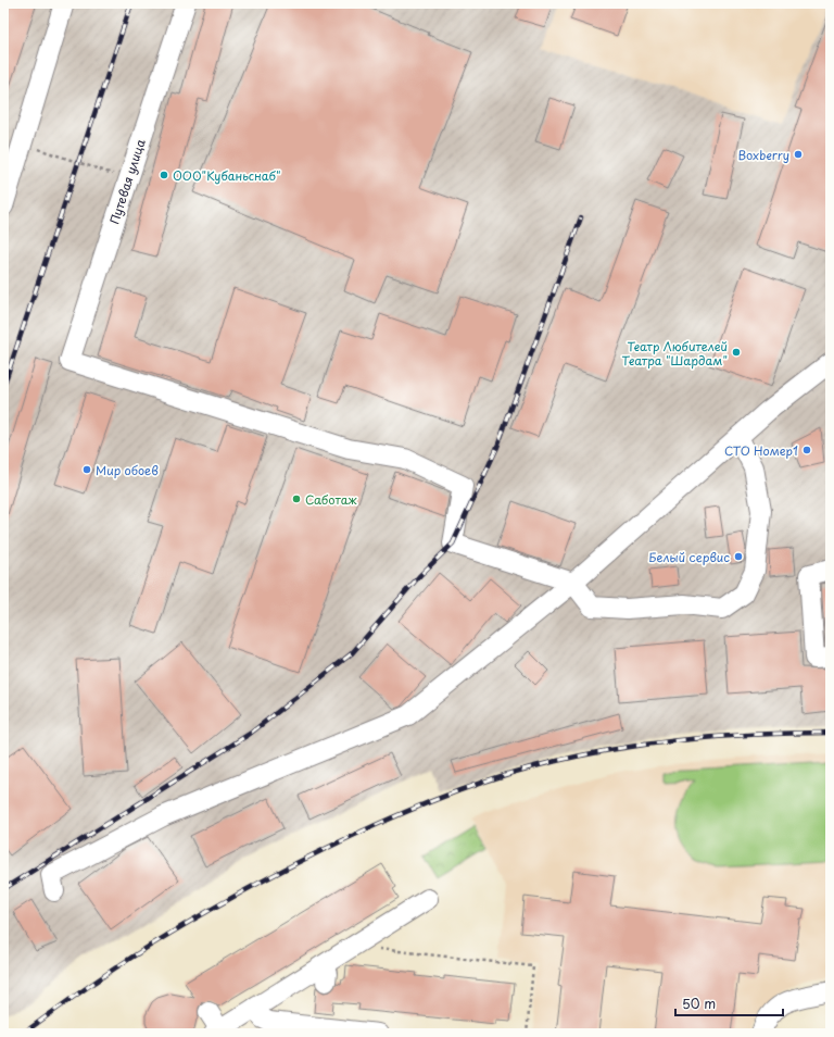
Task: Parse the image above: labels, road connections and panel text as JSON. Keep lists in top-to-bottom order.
{
  "streets": {
    "street": ["Путевая улица"]
  },
  "places": [
    "Boxberry",
    "ООО\"Кубаньснаб\"",
    "Театр Любителей Театра \"Шардам\"",
    "СТО Номер1",
    "Мир обоев",
    "Саботаж",
    "Белый сервис"
  ],
  "scale_bar": "50 m"
}
